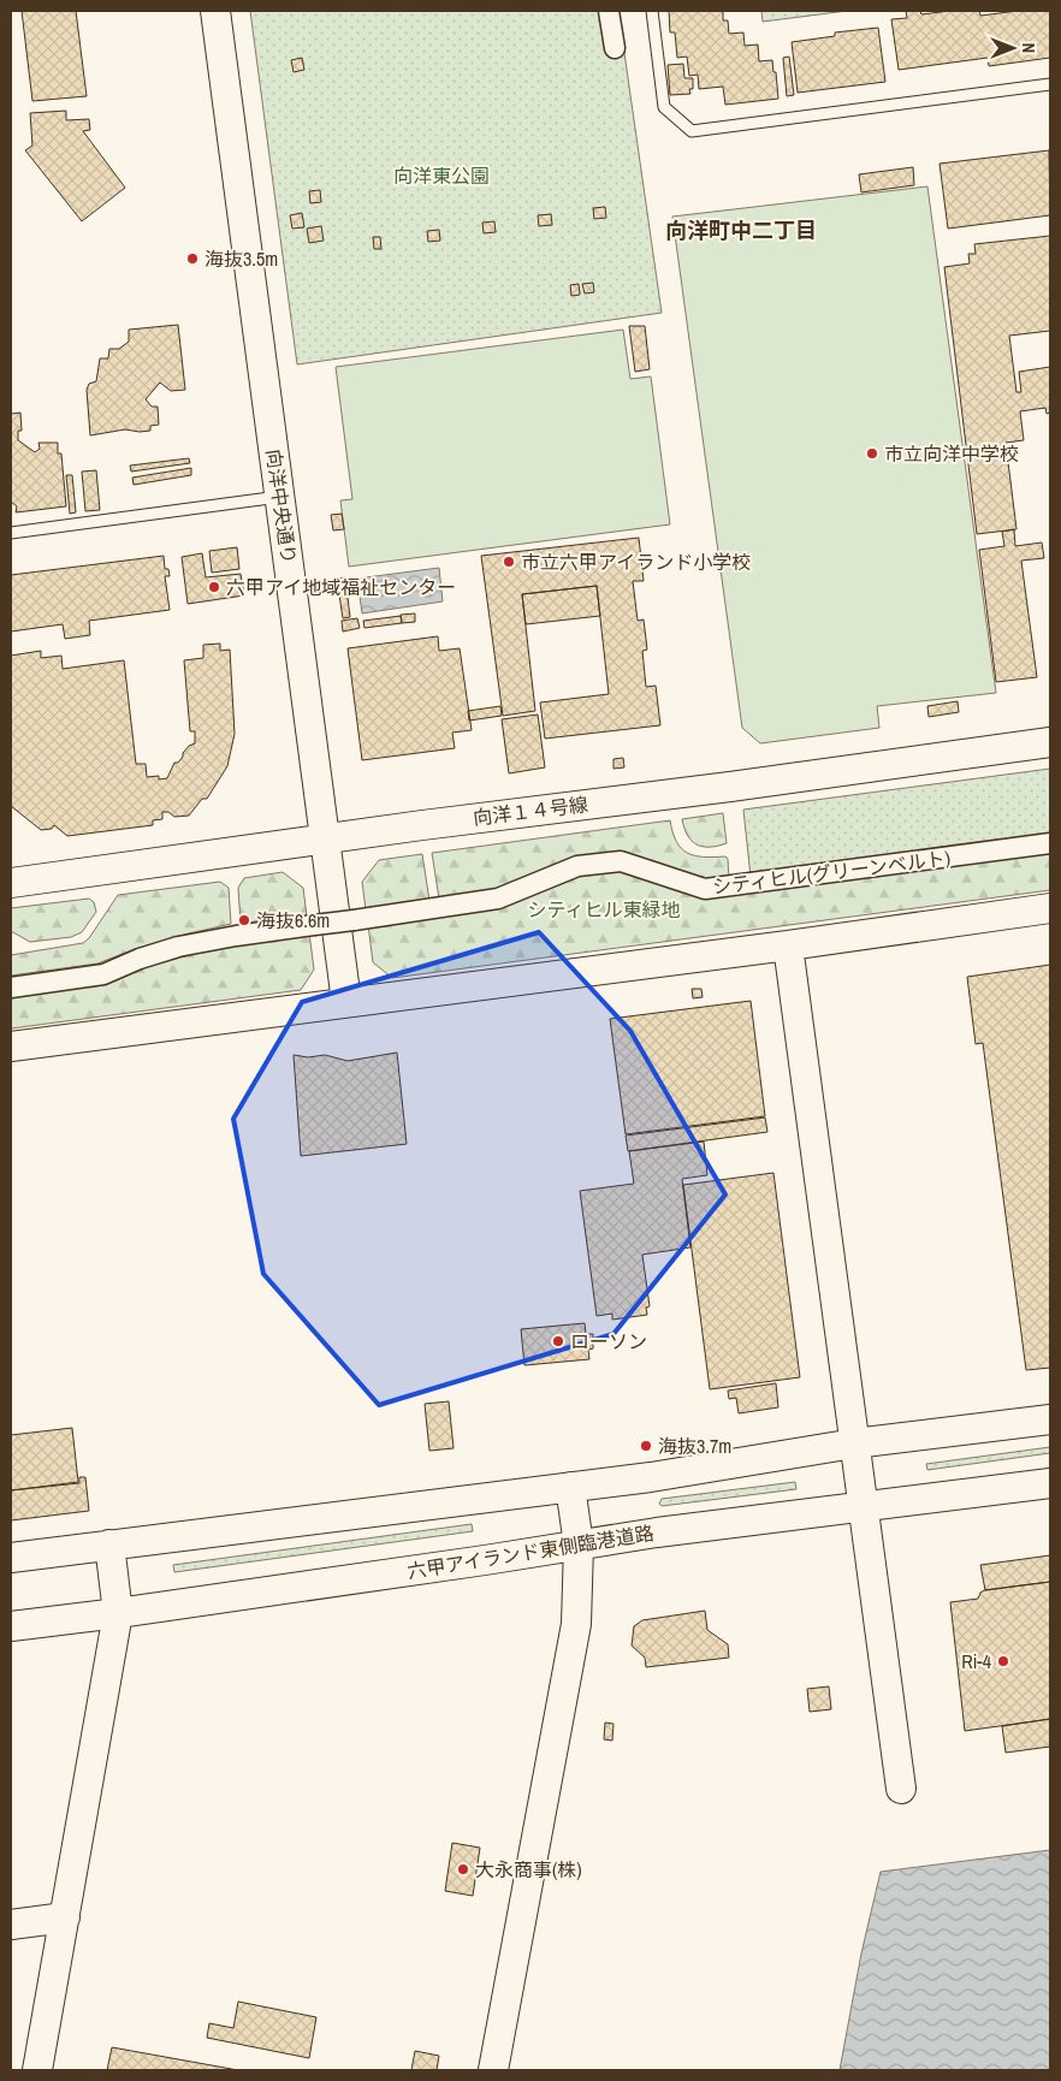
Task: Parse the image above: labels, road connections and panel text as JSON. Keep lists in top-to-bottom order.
{
  "streets": {
    "street": [
      "向洋中央通り",
      "向洋１４号線",
      "シティヒル(グリーンベルト)",
      "六甲アイランド東側臨港道路"
    ]
  },
  "crossings": [
    ["向洋中央通り", "向洋１４号線"]
  ],
  "districts": ["向洋町中二丁目"],
  "parks": ["向洋東公園", "シティヒル東緑地"],
  "places": [
    "海抜3.5m",
    "市立向洋中学校",
    "市立六甲アイランド小学校",
    "六甲アイ地域福祉センター",
    "海抜6.6m",
    "ローソン",
    "海抜3.7m",
    "Ri-4",
    "大永商事(株)"
  ],
  "north": "right"
}
